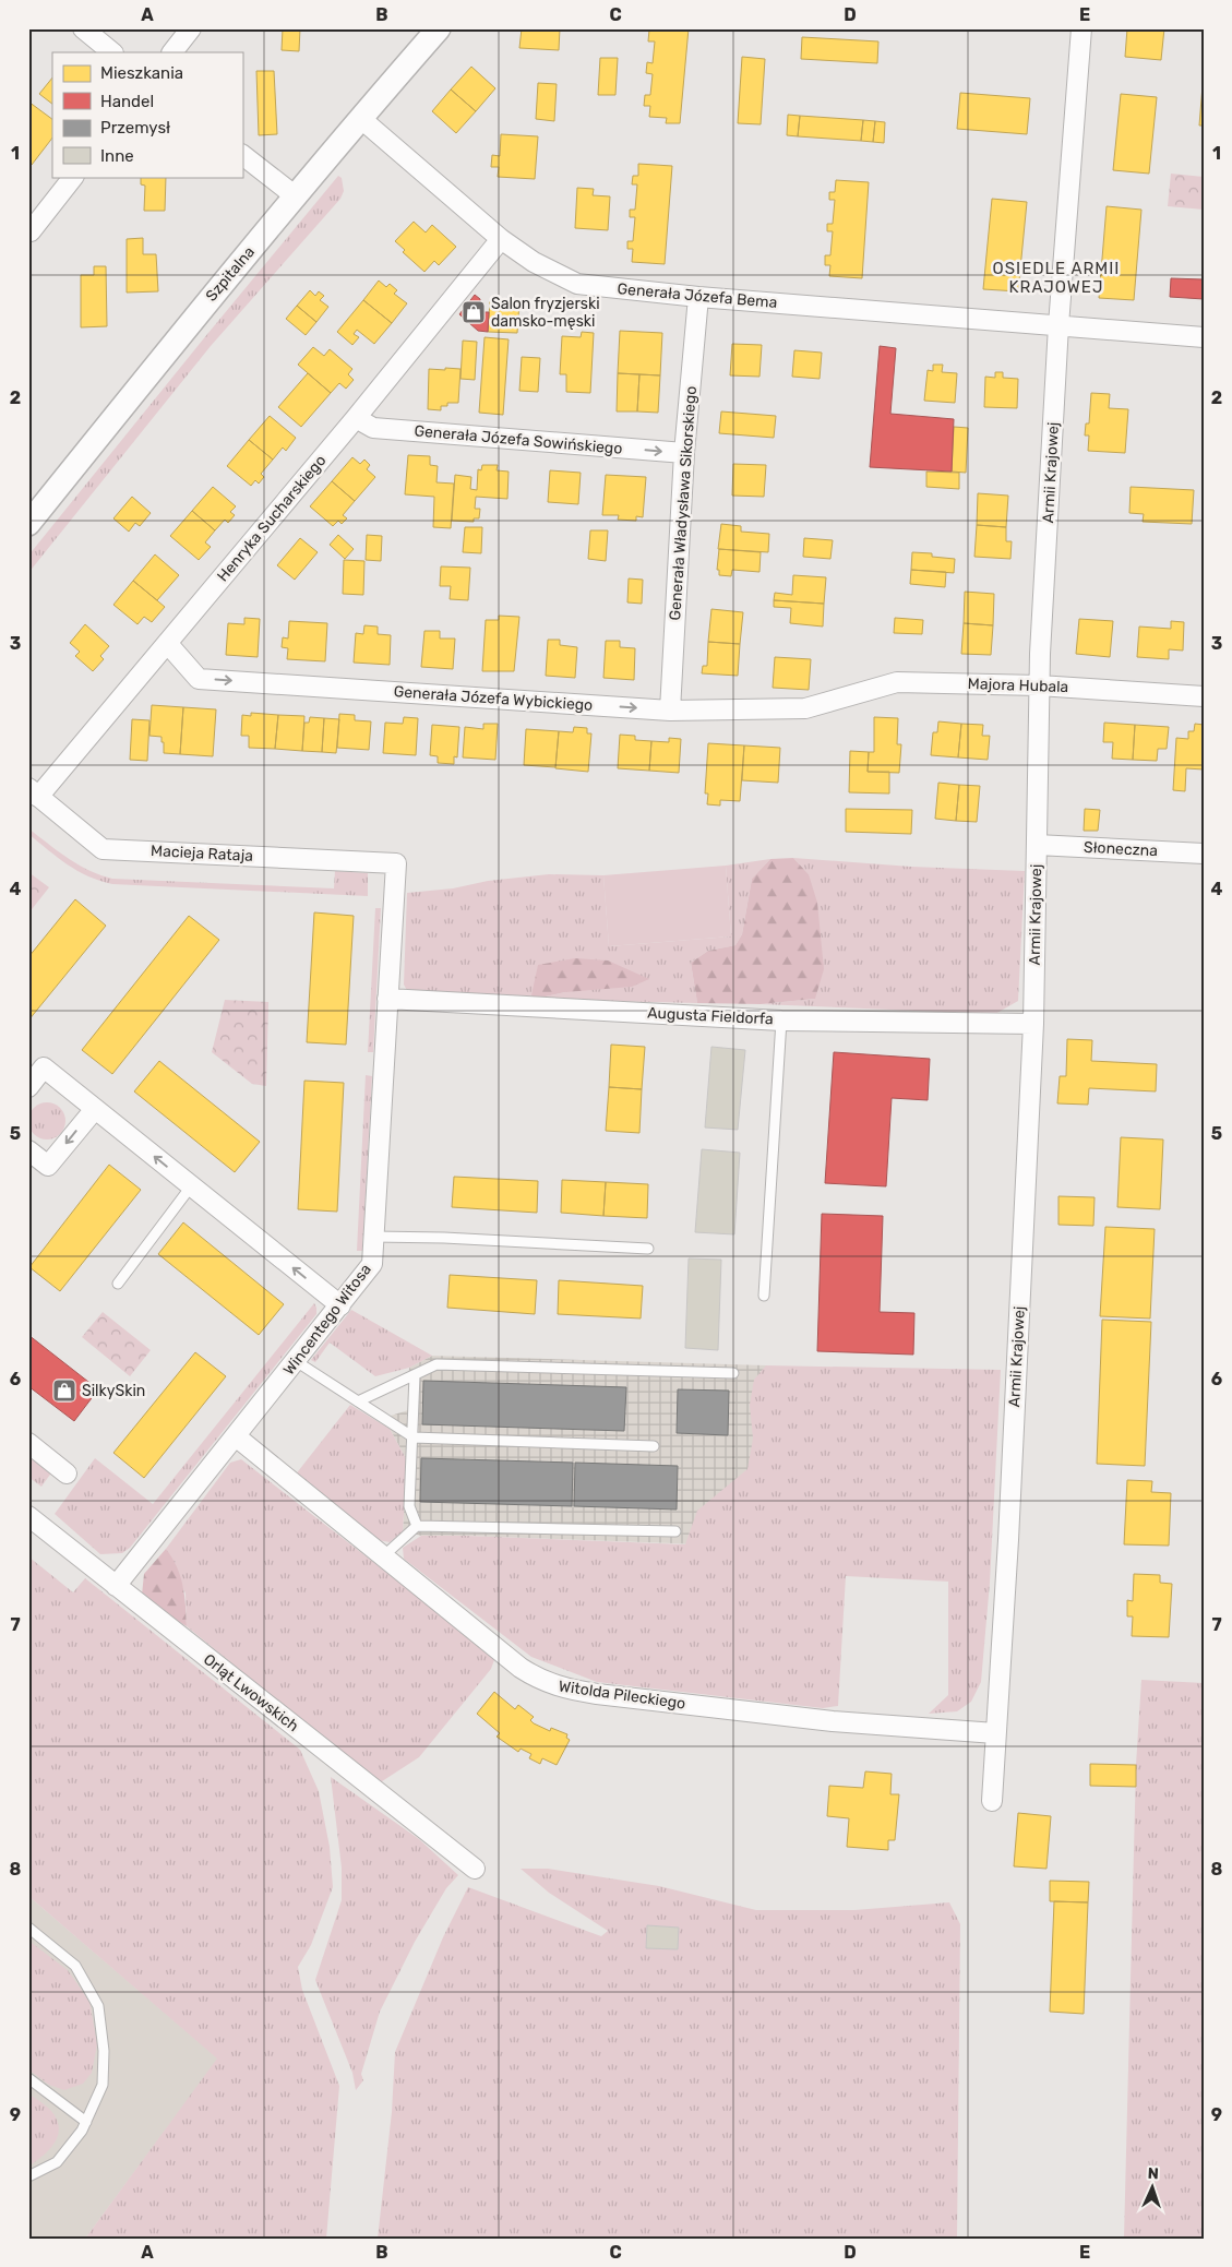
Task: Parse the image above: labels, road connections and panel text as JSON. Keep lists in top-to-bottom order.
{
  "streets": {
    "street": [
      "Szpitalna",
      "Generała Józefa Bema",
      "Generała Józefa Sowińskiego",
      "Armii Krajowej",
      "Generała Władysława Sikorskiego",
      "Henryka Sucharskiego",
      "Majora Hubala",
      "Generała Józefa Wybickiego",
      "Słoneczna",
      "Macieja Rataja",
      "Augusta Fieldorfa",
      "Wincentego Witosa",
      "Orląt Lwowskich",
      "Witolda Pileckiego"
    ]
  },
  "crossings": [
    ["Szpitalna", "Generała Józefa Bema"],
    ["Generała Józefa Bema", "Armii Krajowej"],
    ["Generała Józefa Bema", "Generała Władysława Sikorskiego"],
    ["Generała Józefa Bema", "Henryka Sucharskiego"],
    ["Generała Józefa Sowińskiego", "Generała Władysława Sikorskiego"],
    ["Generała Józefa Sowińskiego", "Henryka Sucharskiego"],
    ["Armii Krajowej", "Majora Hubala"],
    ["Armii Krajowej", "Słoneczna"],
    ["Armii Krajowej", "Augusta Fieldorfa"],
    ["Armii Krajowej", "Witolda Pileckiego"],
    ["Generała Władysława Sikorskiego", "Generała Józefa Wybickiego"],
    ["Henryka Sucharskiego", "Generała Józefa Wybickiego"],
    ["Henryka Sucharskiego", "Macieja Rataja"],
    ["Majora Hubala", "Generała Józefa Wybickiego"],
    ["Macieja Rataja", "Wincentego Witosa"],
    ["Augusta Fieldorfa", "Wincentego Witosa"],
    ["Wincentego Witosa", "Orląt Lwowskich"],
    ["Wincentego Witosa", "Witolda Pileckiego"]
  ],
  "one_way": ["Generała Józefa Sowińskiego", "Generała Józefa Wybickiego"],
  "districts": ["OSIEDLE ARMII KRAJOWEJ"],
  "places": {
    "shop": ["Salon fryzjerski damsko-męski", "SilkySkin"]
  },
  "legend": [
    "Mieszkania",
    "Handel",
    "Przemysł",
    "Inne"
  ],
  "north": "top",
  "grid": {
    "columns": [
      "A",
      "B",
      "C",
      "D",
      "E"
    ],
    "rows": [
      "1",
      "2",
      "3",
      "4",
      "5",
      "6",
      "7",
      "8",
      "9"
    ]
  }
}
